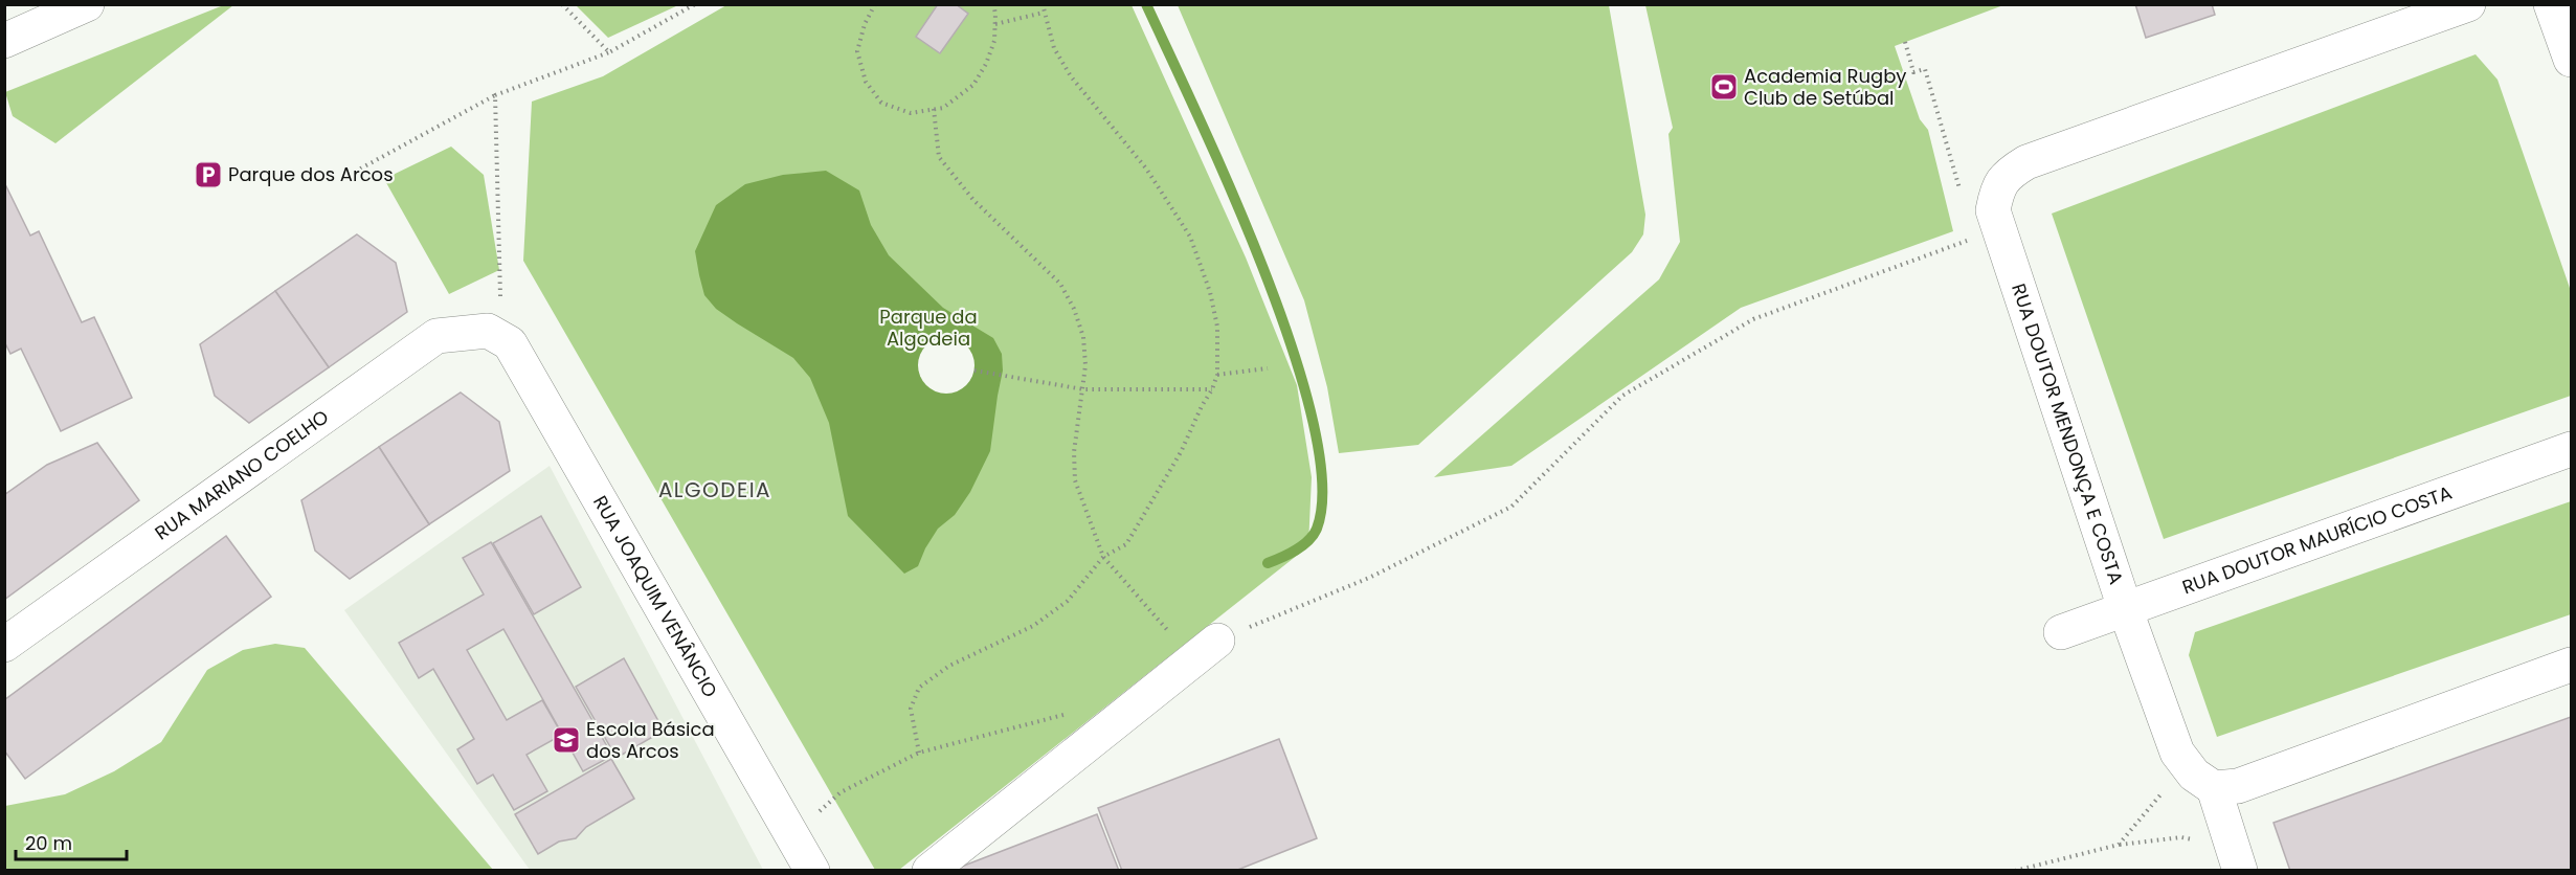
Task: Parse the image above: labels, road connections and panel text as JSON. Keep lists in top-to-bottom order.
{
  "streets": {
    "street": [
      "RUA DOUTOR MENDONÇA E COSTA",
      "RUA MARIANO COELHO",
      "RUA DOUTOR MAURÍCIO COSTA",
      "RUA JOAQUIM VENÂNCIO"
    ]
  },
  "crossings": [
    ["RUA DOUTOR MENDONÇA E COSTA", "RUA DOUTOR MAURÍCIO COSTA"],
    ["RUA MARIANO COELHO", "RUA JOAQUIM VENÂNCIO"]
  ],
  "districts": ["ALGODEIA"],
  "parks": ["Parque da Algodeia"],
  "places": {
    "sports": ["Academia Rugby Club de Setúbal"],
    "parking": ["Parque dos Arcos"],
    "school or university": ["Escola Básica dos Arcos"]
  },
  "scale_bar": "20 m"
}
